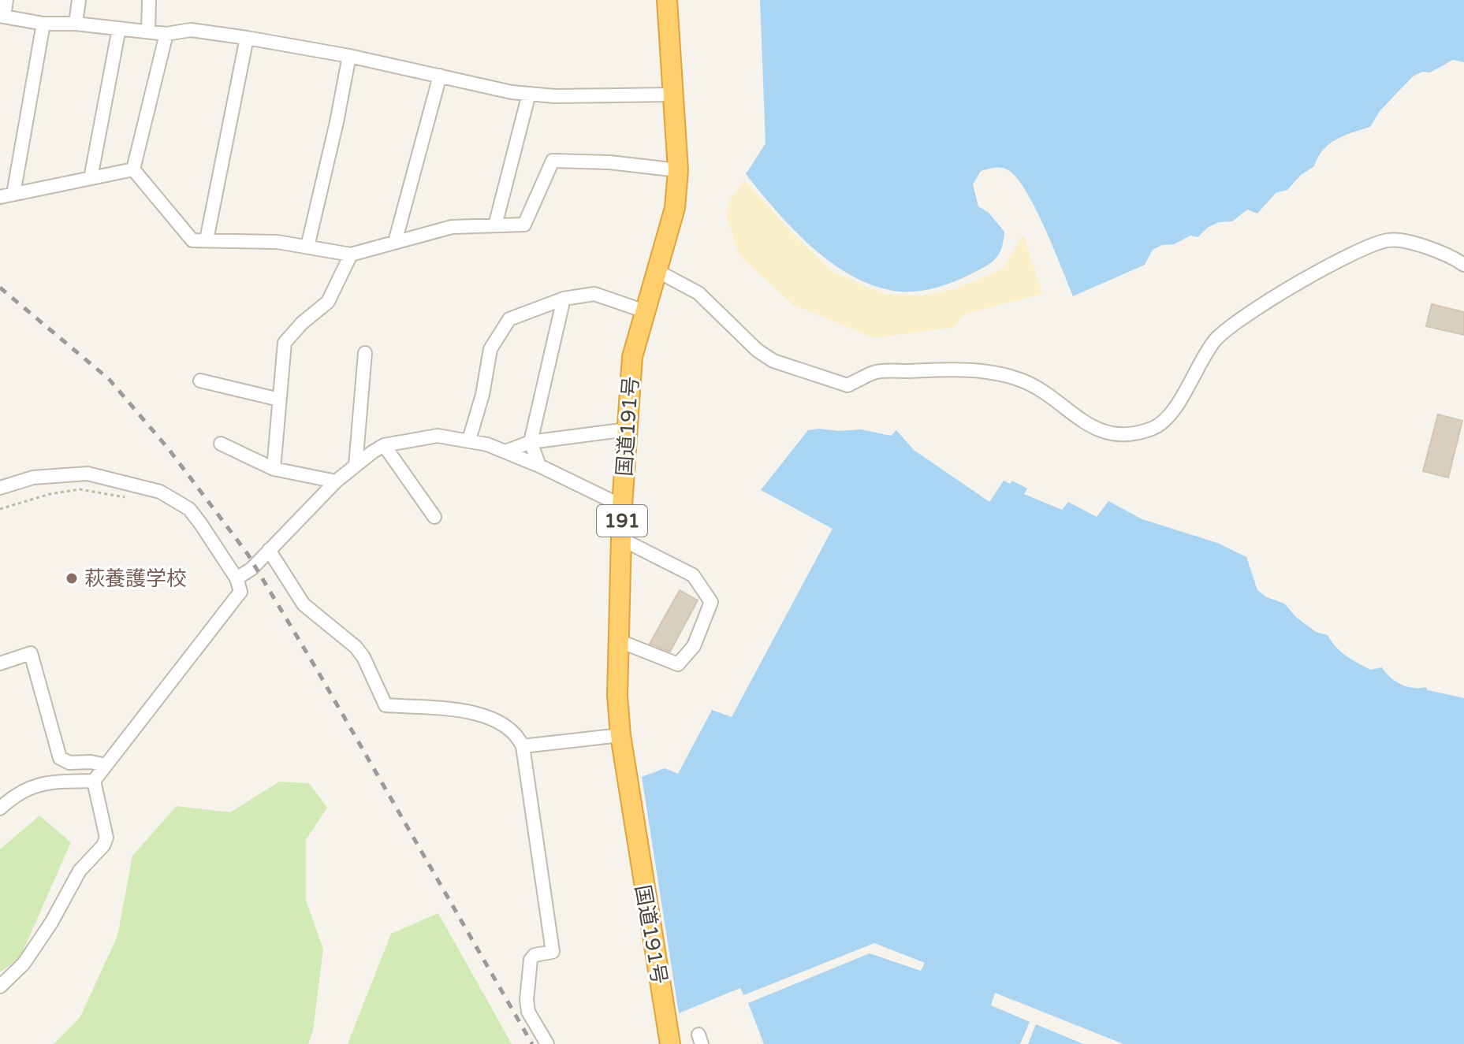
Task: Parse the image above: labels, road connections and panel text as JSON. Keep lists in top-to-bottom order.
{
  "streets": {
    "highway": ["国道191号", "191"]
  },
  "places": ["萩養護学校"]
}
